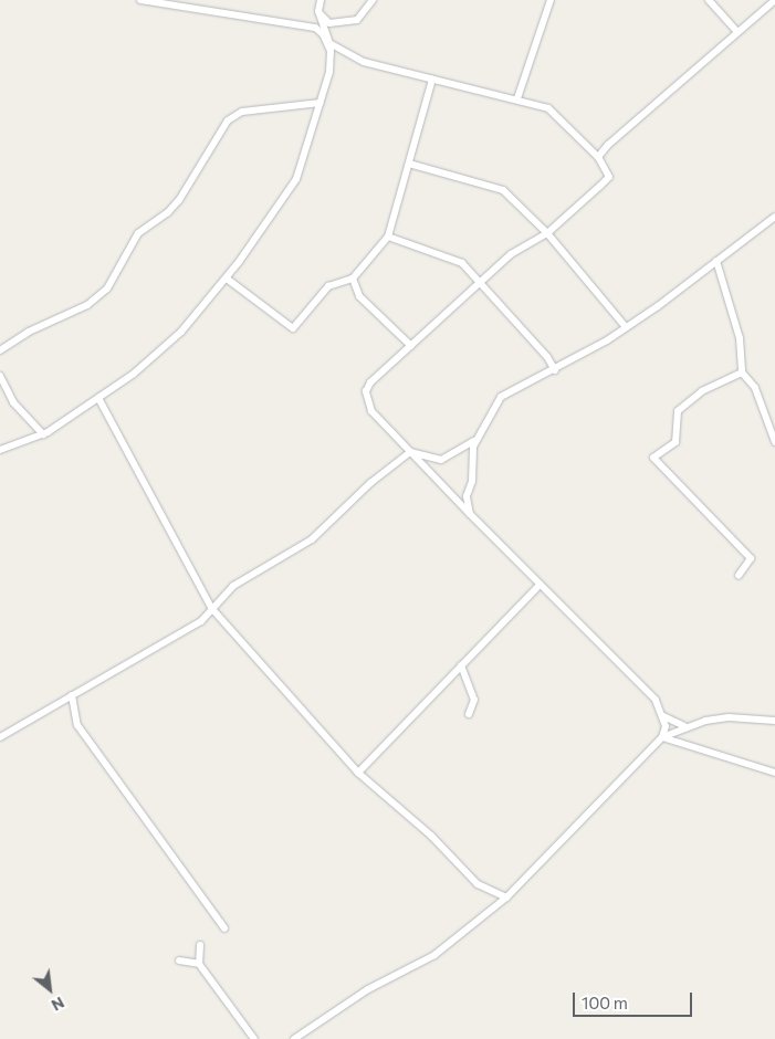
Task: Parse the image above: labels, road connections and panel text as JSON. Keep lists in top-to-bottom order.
{
  "scale_bar": "100 m",
  "north": "bottom right"
}
